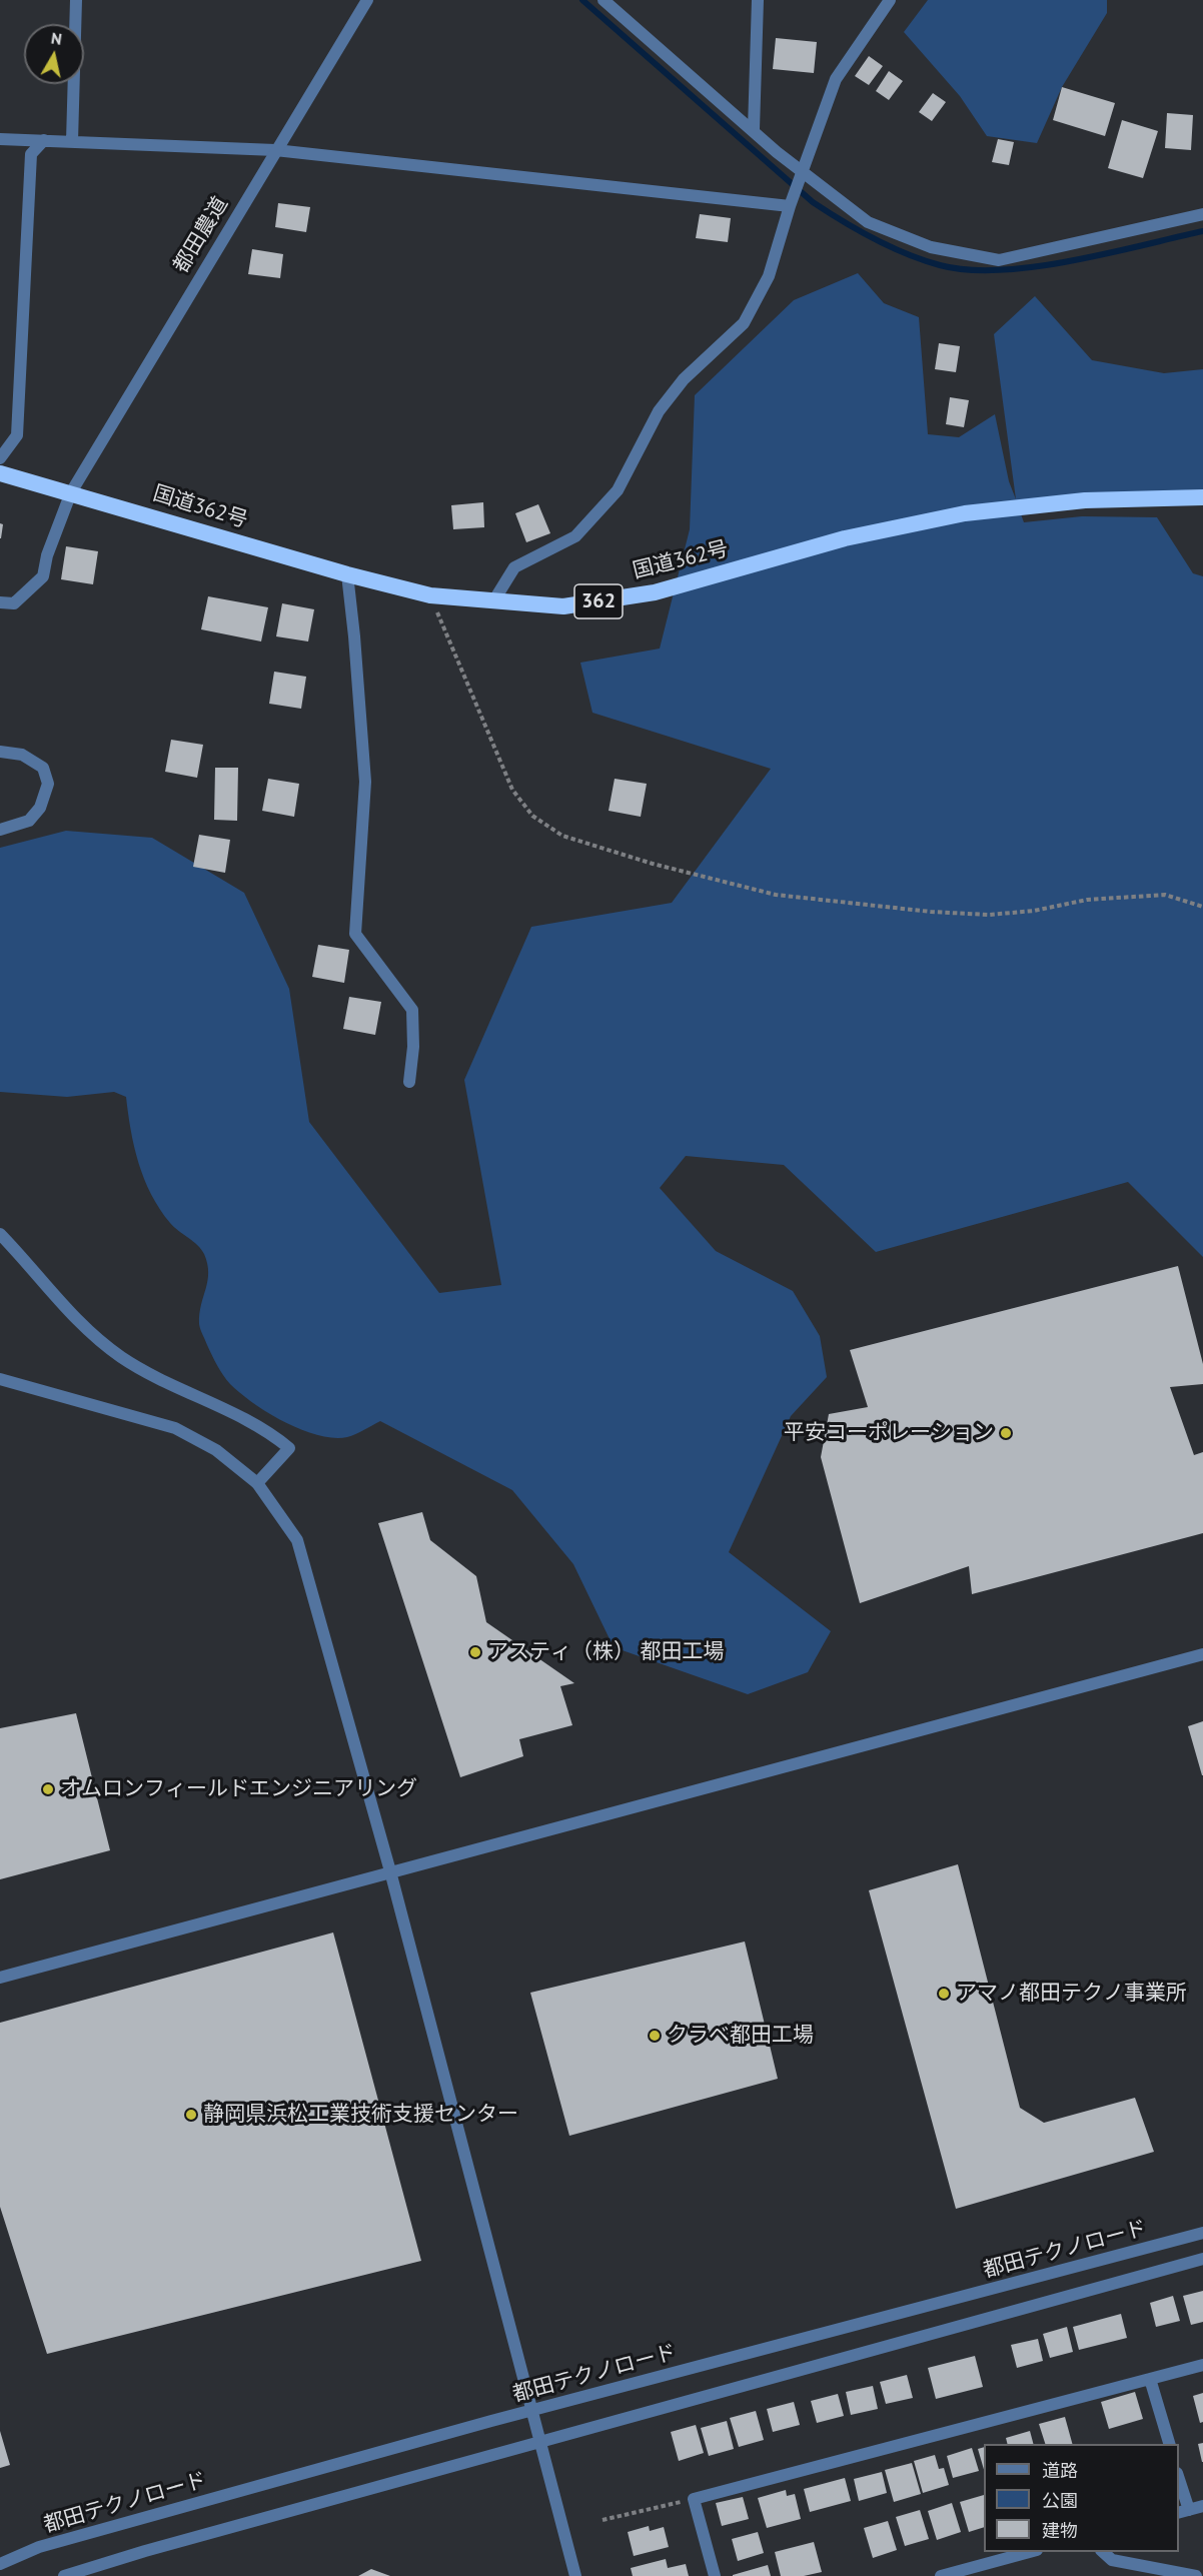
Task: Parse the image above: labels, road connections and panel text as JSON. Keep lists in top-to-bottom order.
{
  "streets": {
    "highway": ["国道362号", "362"],
    "street": ["都田農道", "都田テクノロード"]
  },
  "crossings": [
    ["都田農道", "国道362号"]
  ],
  "places": [
    "平安コーポレーション",
    "アスティ（株） 都田工場",
    "オムロンフィールドエンジニアリング",
    "アマノ都田テクノ事業所",
    "クラベ都田工場",
    "静岡県浜松工業技術支援センター"
  ],
  "legend": ["道路", "公園", "建物"],
  "north": "top"
}
